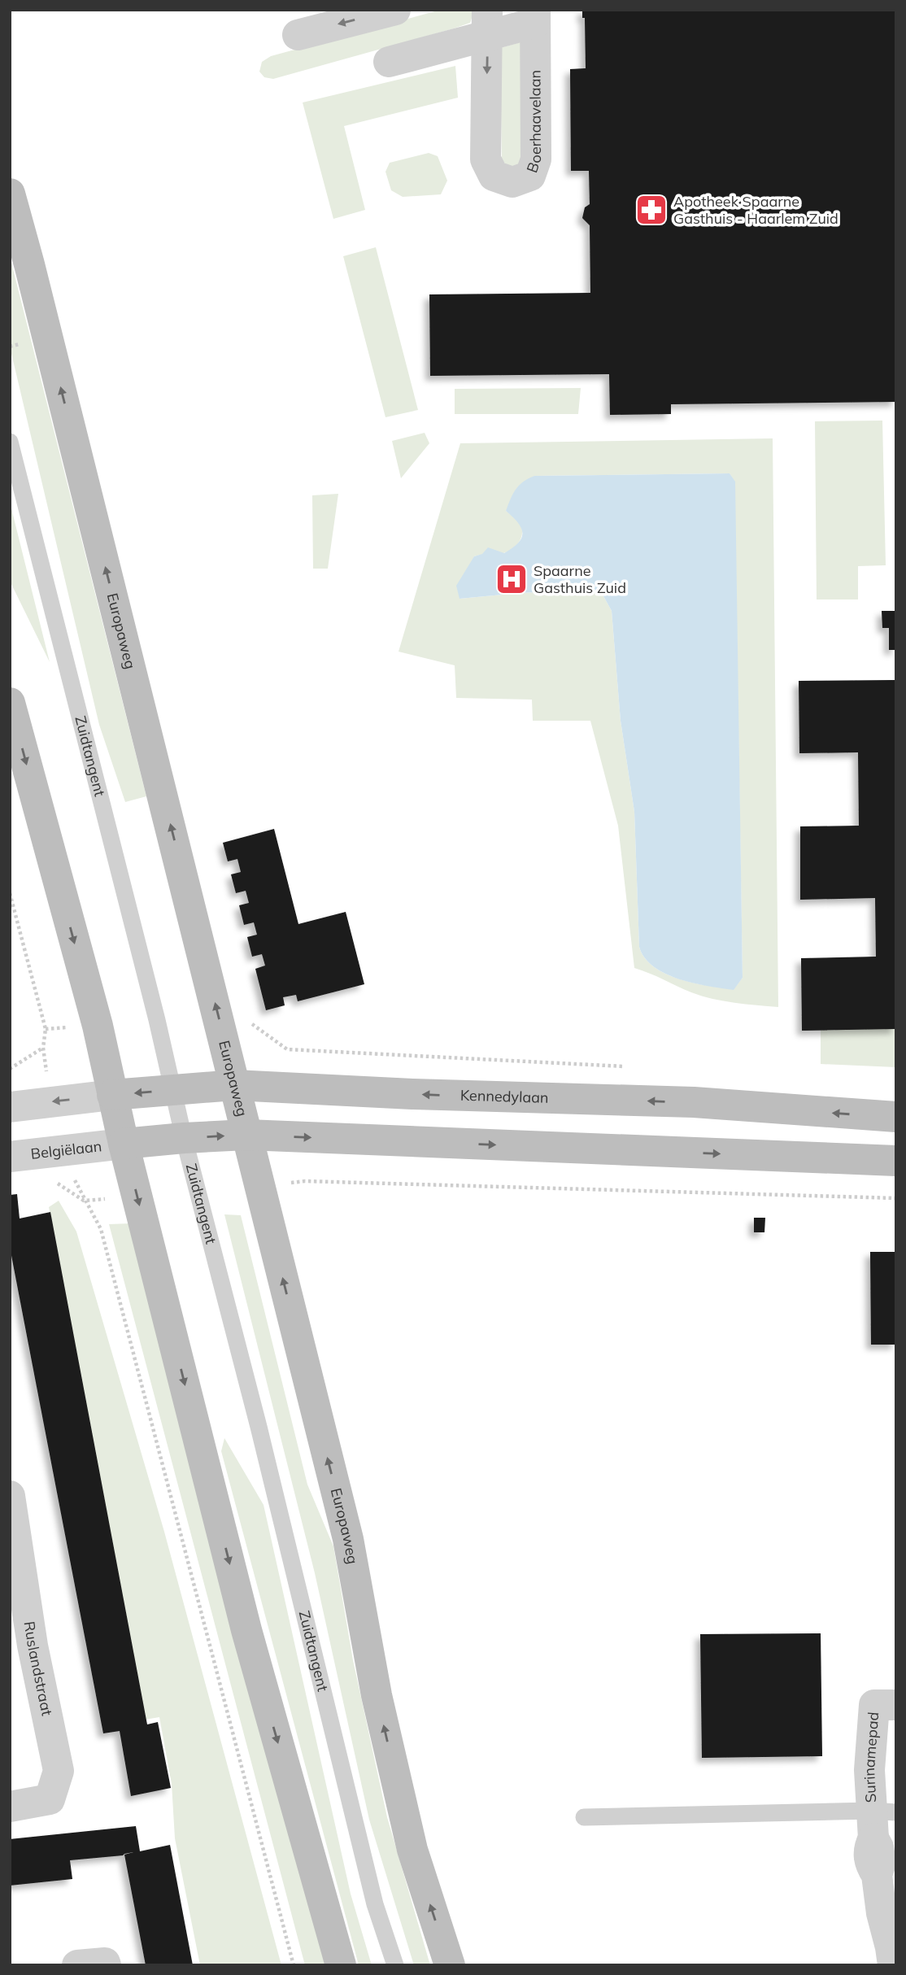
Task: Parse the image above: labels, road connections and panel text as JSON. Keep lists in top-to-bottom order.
{
  "streets": {
    "main road": ["Europaweg", "Kennedylaan"],
    "street": [
      "Boerhaavelaan",
      "Belgiëlaan",
      "Ruslandstraat",
      "Surinamepad"
    ],
    "lane": ["Zuidtangent"]
  },
  "crossings": [
    ["Europaweg", "Kennedylaan"],
    ["Zuidtangent", "Kennedylaan"]
  ],
  "places": {
    "pharmacy": ["Apotheek Spaarne Gasthuis - Haarlem Zuid"],
    "hospital": ["Spaarne Gasthuis Zuid"]
  }
}
